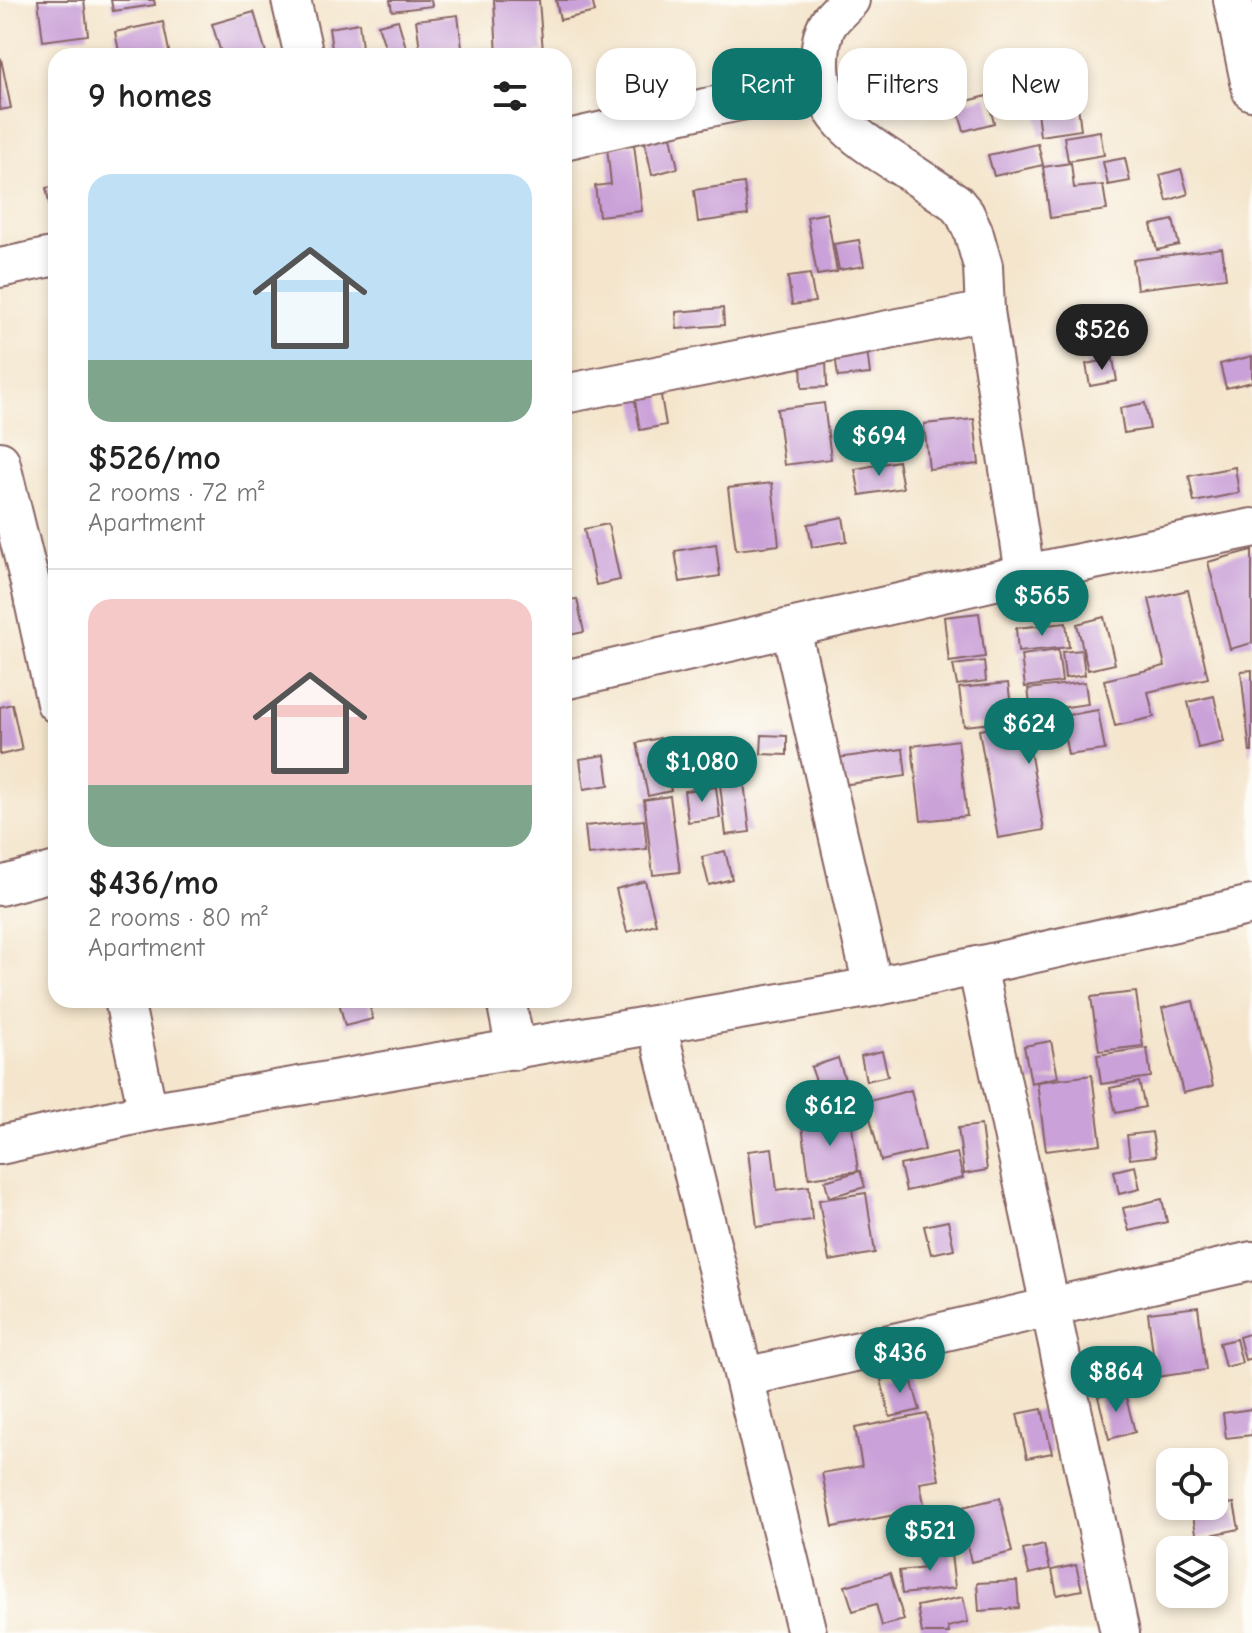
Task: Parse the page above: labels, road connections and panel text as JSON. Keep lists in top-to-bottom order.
{
  "page": {
    "chip": [
      "Buy",
      "Rent",
      "Filters",
      "New"
    ],
    "heading": "9 homes",
    "list": [
      {
        "name": "$526/mo",
        "note": "2 rooms · 72 m² · Apartment"
      },
      {
        "name": "$436/mo",
        "note": "2 rooms · 80 m² · Apartment"
      }
    ],
    "price": [
      "$526",
      "$694",
      "$565",
      "$624",
      "$1,080",
      "$612",
      "$436",
      "$864",
      "$521"
    ]
  }
}
